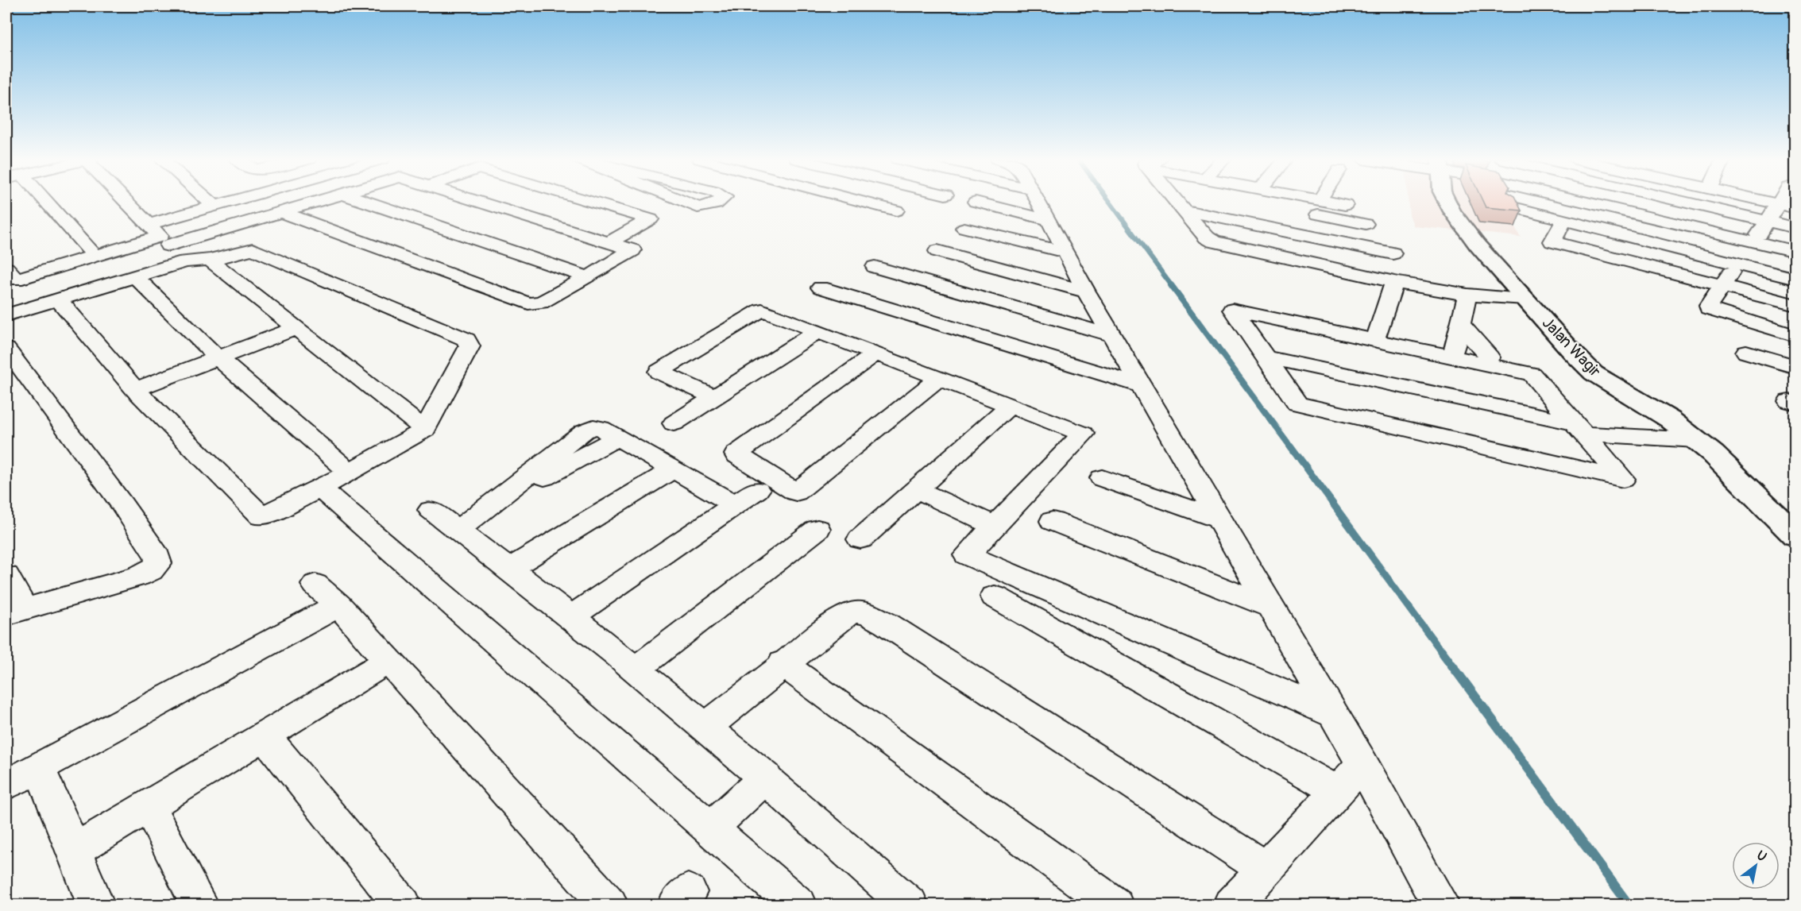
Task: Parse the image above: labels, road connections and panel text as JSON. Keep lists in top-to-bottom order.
{
  "streets": {
    "street": ["Jalan Wagir"]
  },
  "north": "top right"
}
